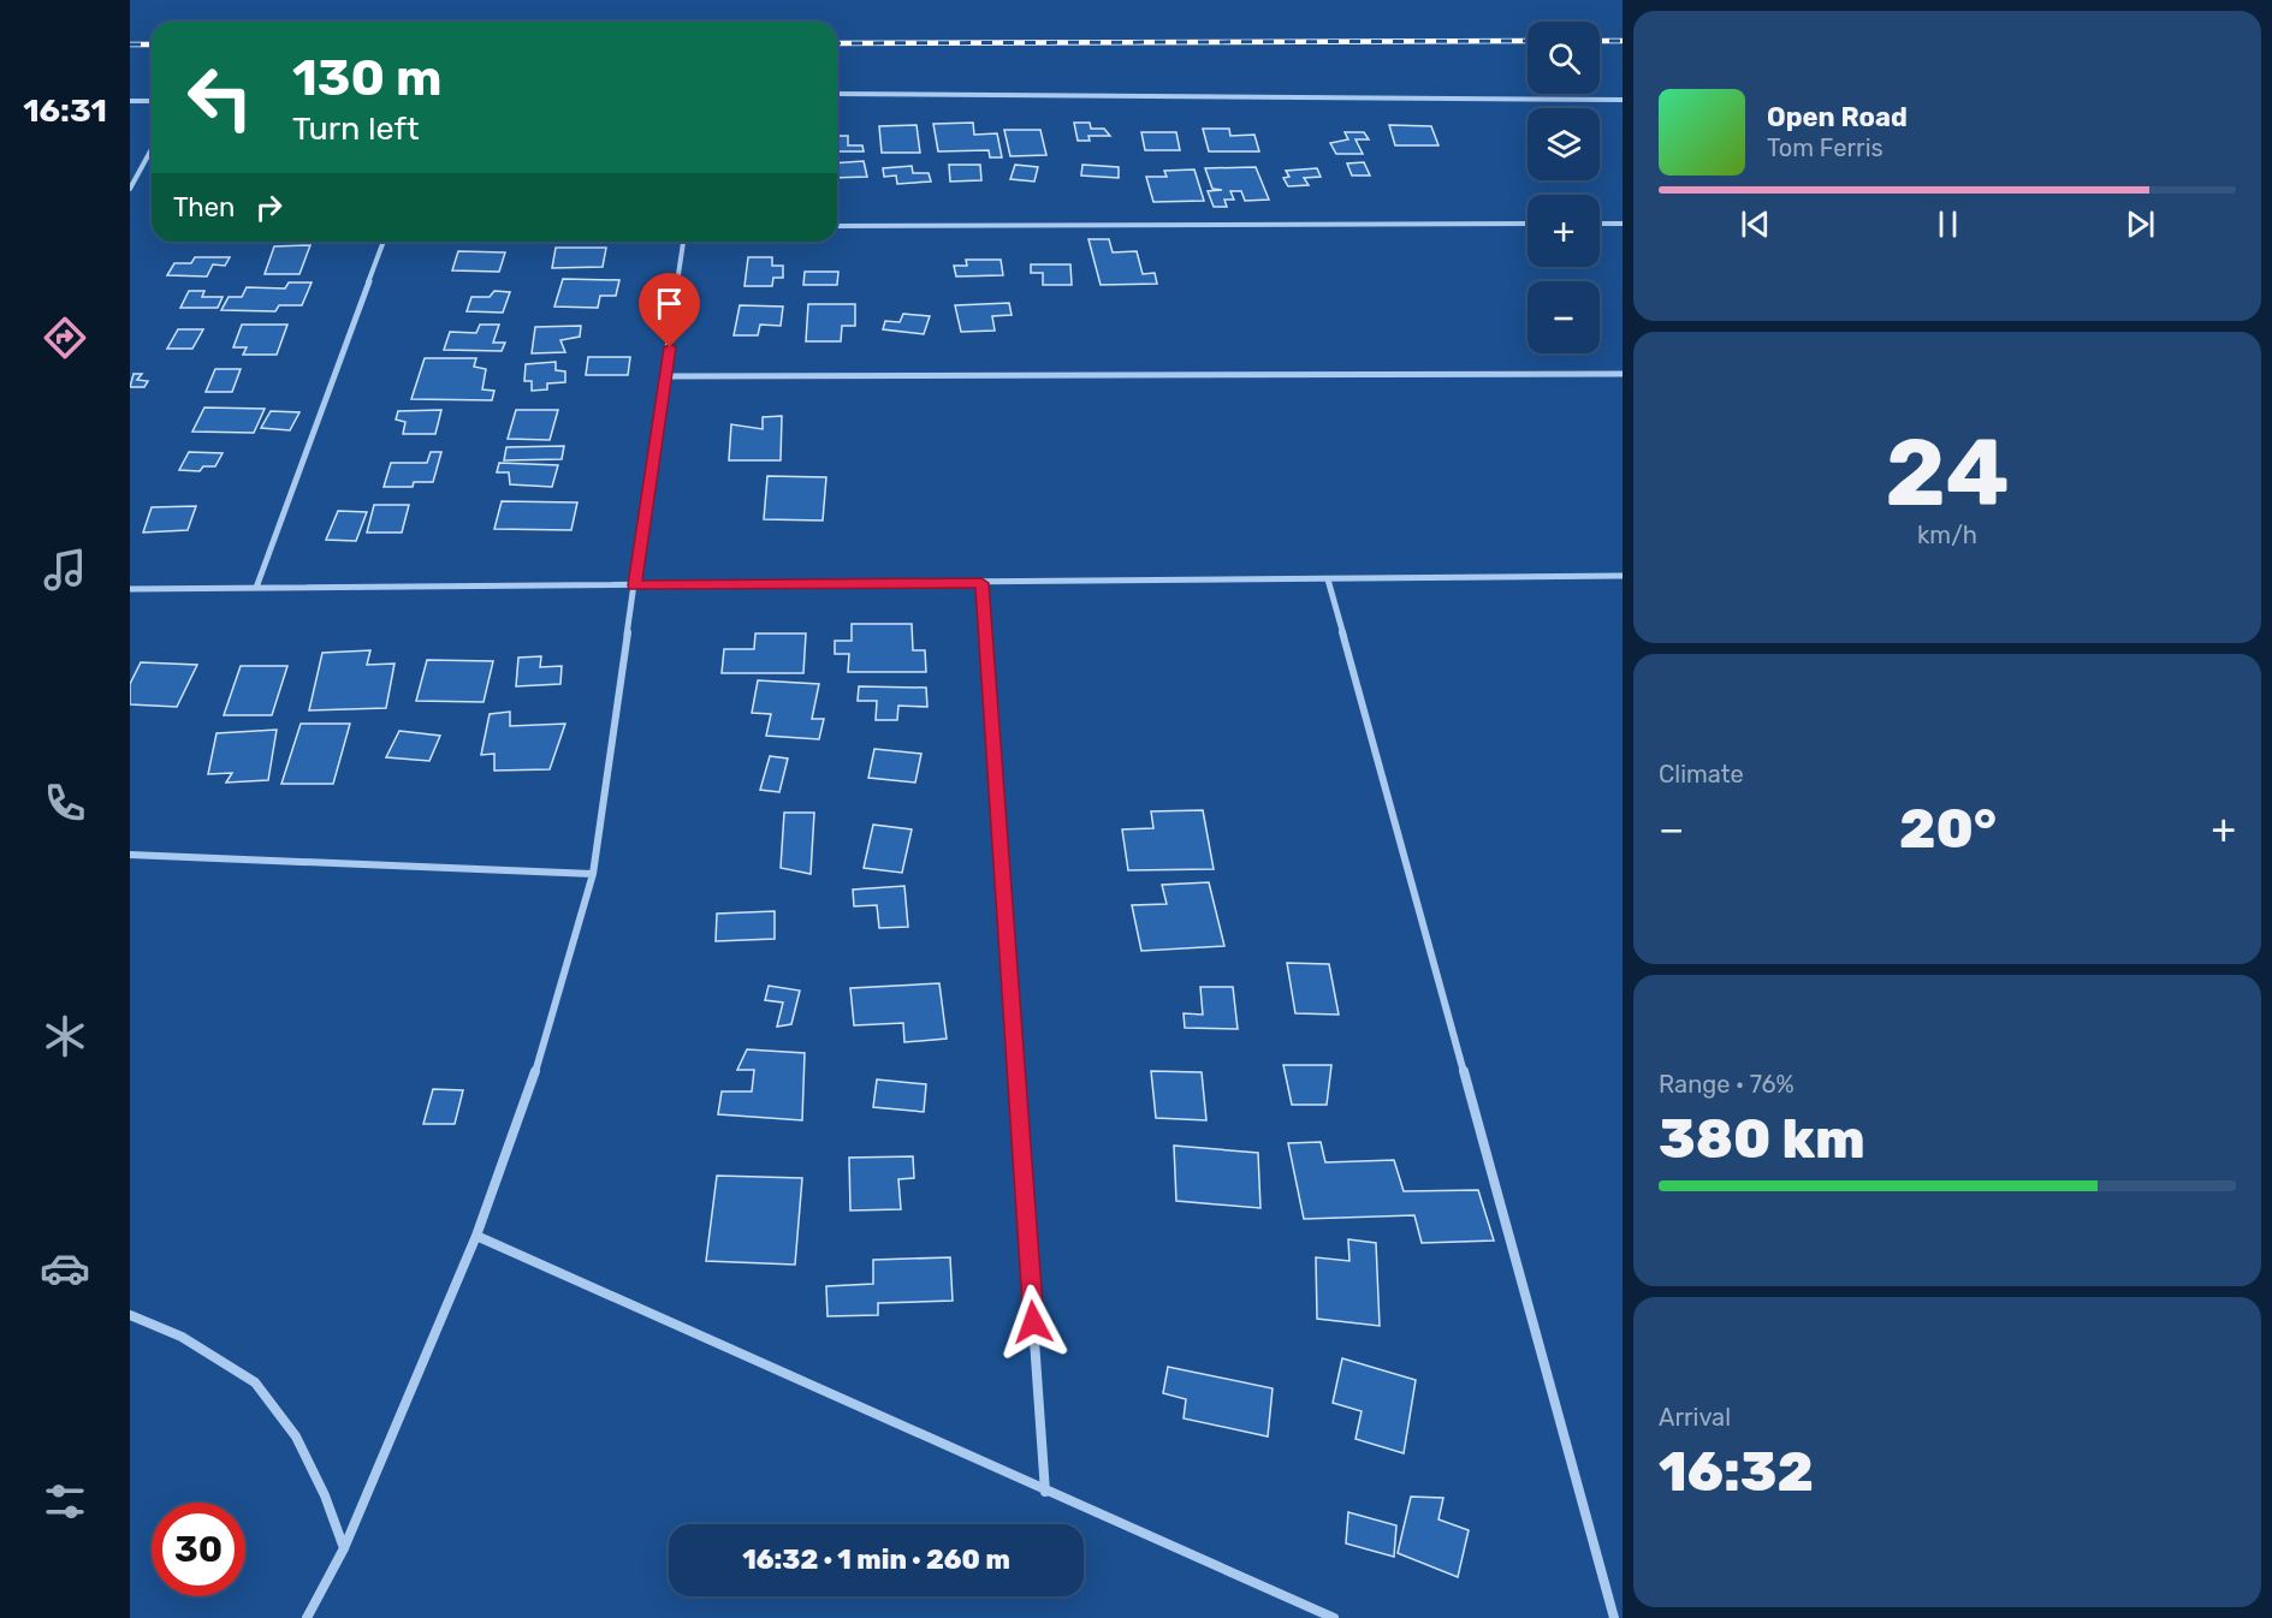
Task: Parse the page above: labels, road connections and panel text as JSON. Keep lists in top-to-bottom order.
{
  "page": {
    "tabs": "16:31",
    "map_buttons": ["+", "−"],
    "turn": ["130 m", "Turn left"],
    "song": ["Open Road", "Tom Ferris"],
    "then": "Then",
    "tile": [
      ["24", "km/h"],
      "Climate",
      ["Range · 76%", "380 km"],
      ["Arrival", "16:32"]
    ],
    "heat": ["−", "20°", "+"],
    "limit": "30",
    "trip": "16:32 · 1 min · 260 m"
  }
}
